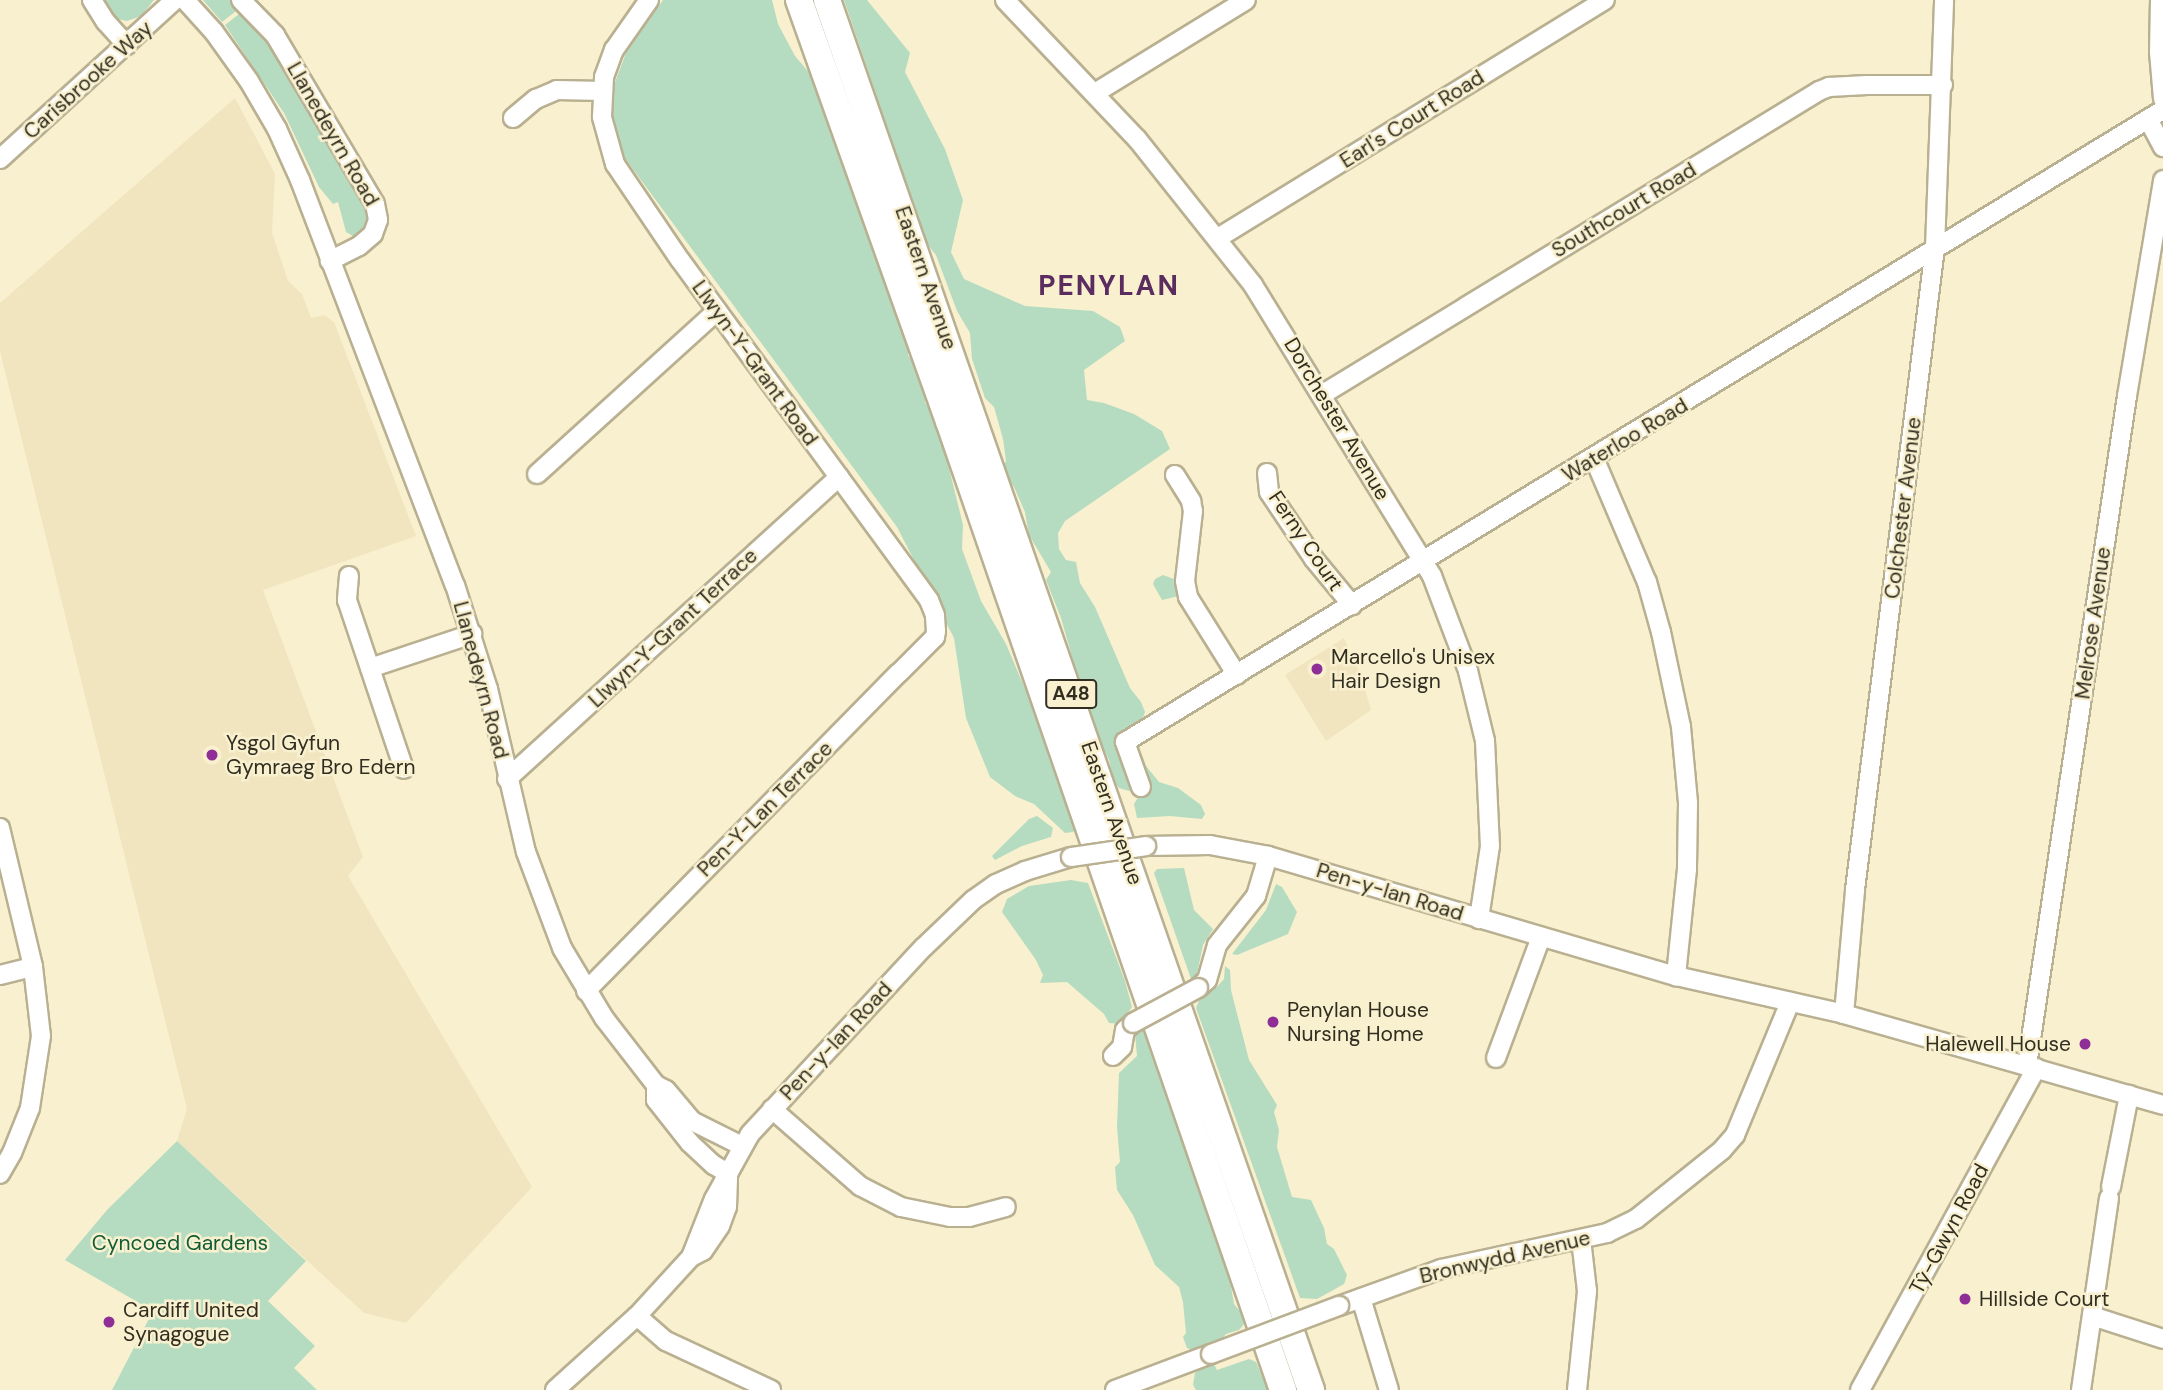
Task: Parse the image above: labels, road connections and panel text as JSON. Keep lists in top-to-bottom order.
{
  "streets": {
    "highway": ["Eastern Avenue", "A48"],
    "street": [
      "Carisbrooke Way",
      "Earl's Court Road",
      "Llanedeyrn Road",
      "Southcourt Road",
      "Llwyn-Y-Grant Road",
      "Dorchester Avenue",
      "Waterloo Road",
      "Colchester Avenue",
      "Ferny Court",
      "Melrose Avenue",
      "Llwyn-Y-Grant Terrace",
      "Pen-Y-Lan Terrace",
      "Pen-y-lan Road",
      "Tŷ-Gwyn Road",
      "Bronwydd Avenue"
    ]
  },
  "crossings": [
    ["Earl's Court Road", "Dorchester Avenue"],
    ["Llanedeyrn Road", "Llwyn-Y-Grant Terrace"],
    ["Llanedeyrn Road", "Pen-Y-Lan Terrace"],
    ["Llanedeyrn Road", "Pen-y-lan Road"],
    ["Southcourt Road", "Dorchester Avenue"],
    ["Southcourt Road", "Colchester Avenue"],
    ["Llwyn-Y-Grant Road", "Llwyn-Y-Grant Terrace"],
    ["Llwyn-Y-Grant Road", "Pen-Y-Lan Terrace"],
    ["Dorchester Avenue", "Waterloo Road"],
    ["Dorchester Avenue", "Pen-y-lan Road"],
    ["Waterloo Road", "Colchester Avenue"],
    ["Waterloo Road", "Ferny Court"],
    ["Colchester Avenue", "Pen-y-lan Road"],
    ["Melrose Avenue", "Pen-y-lan Road"],
    ["Melrose Avenue", "Tŷ-Gwyn Road"],
    ["Pen-y-lan Road", "Tŷ-Gwyn Road"],
    ["Pen-y-lan Road", "Bronwydd Avenue"]
  ],
  "districts": ["PENYLAN"],
  "parks": ["Cyncoed Gardens"],
  "places": [
    "Marcello's Unisex Hair Design",
    "Ysgol Gyfun Gymraeg Bro Edern",
    "Penylan House Nursing Home",
    "Halewell House",
    "Hillside Court",
    "Cardiff United Synagogue"
  ]
}
